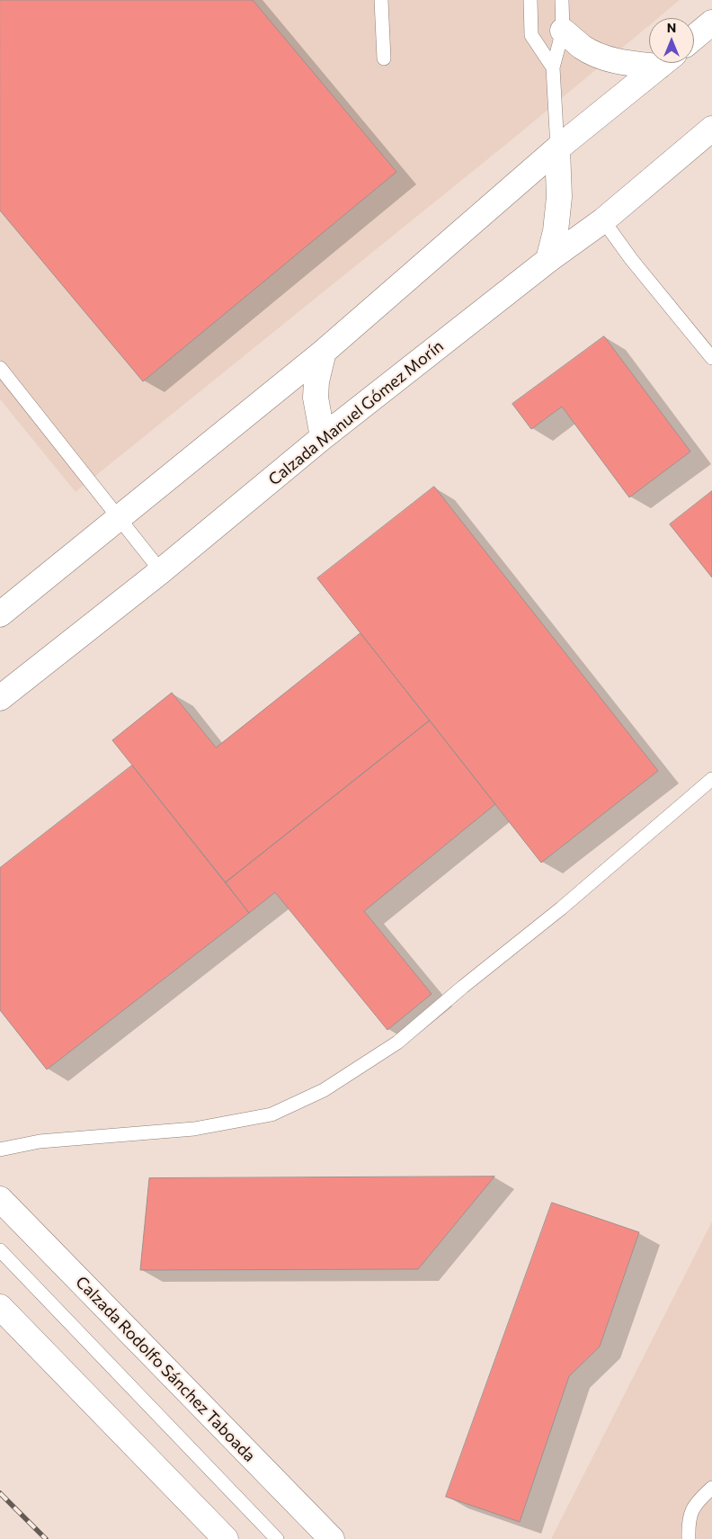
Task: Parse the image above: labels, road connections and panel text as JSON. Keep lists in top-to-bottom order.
{
  "streets": {
    "main road": ["Calzada Manuel Gómez Morín", "Calzada Rodolfo Sánchez Taboada"]
  },
  "north": "top"
}
